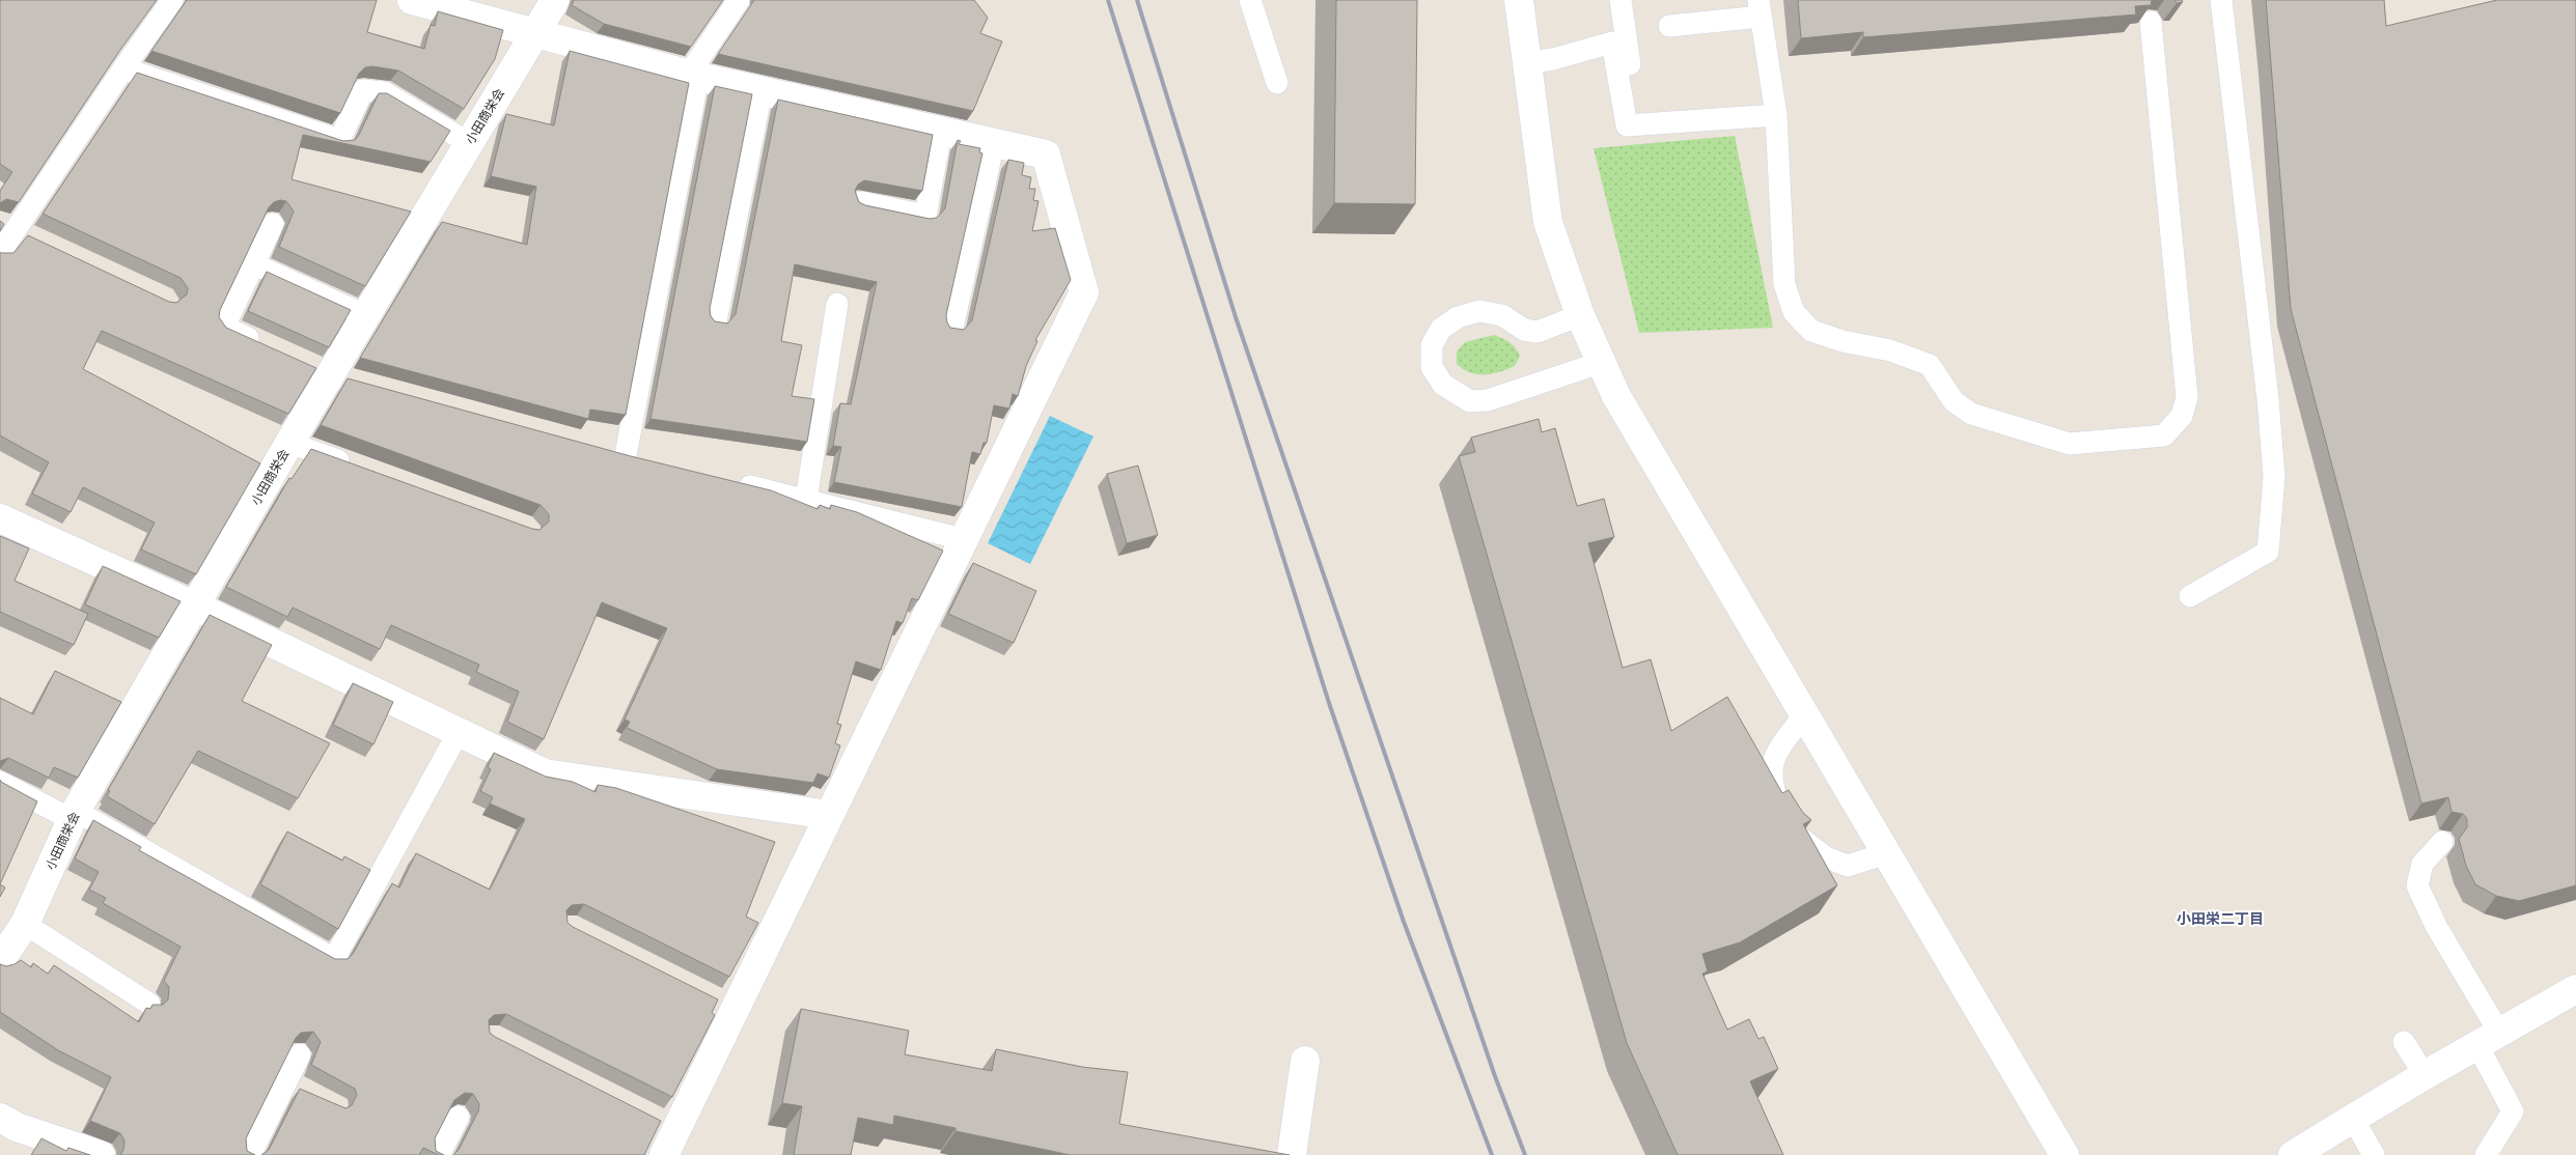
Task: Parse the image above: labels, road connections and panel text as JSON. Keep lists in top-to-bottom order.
{
  "streets": {
    "street": ["小田商栄会"]
  },
  "districts": ["小田栄二丁目"]
}
